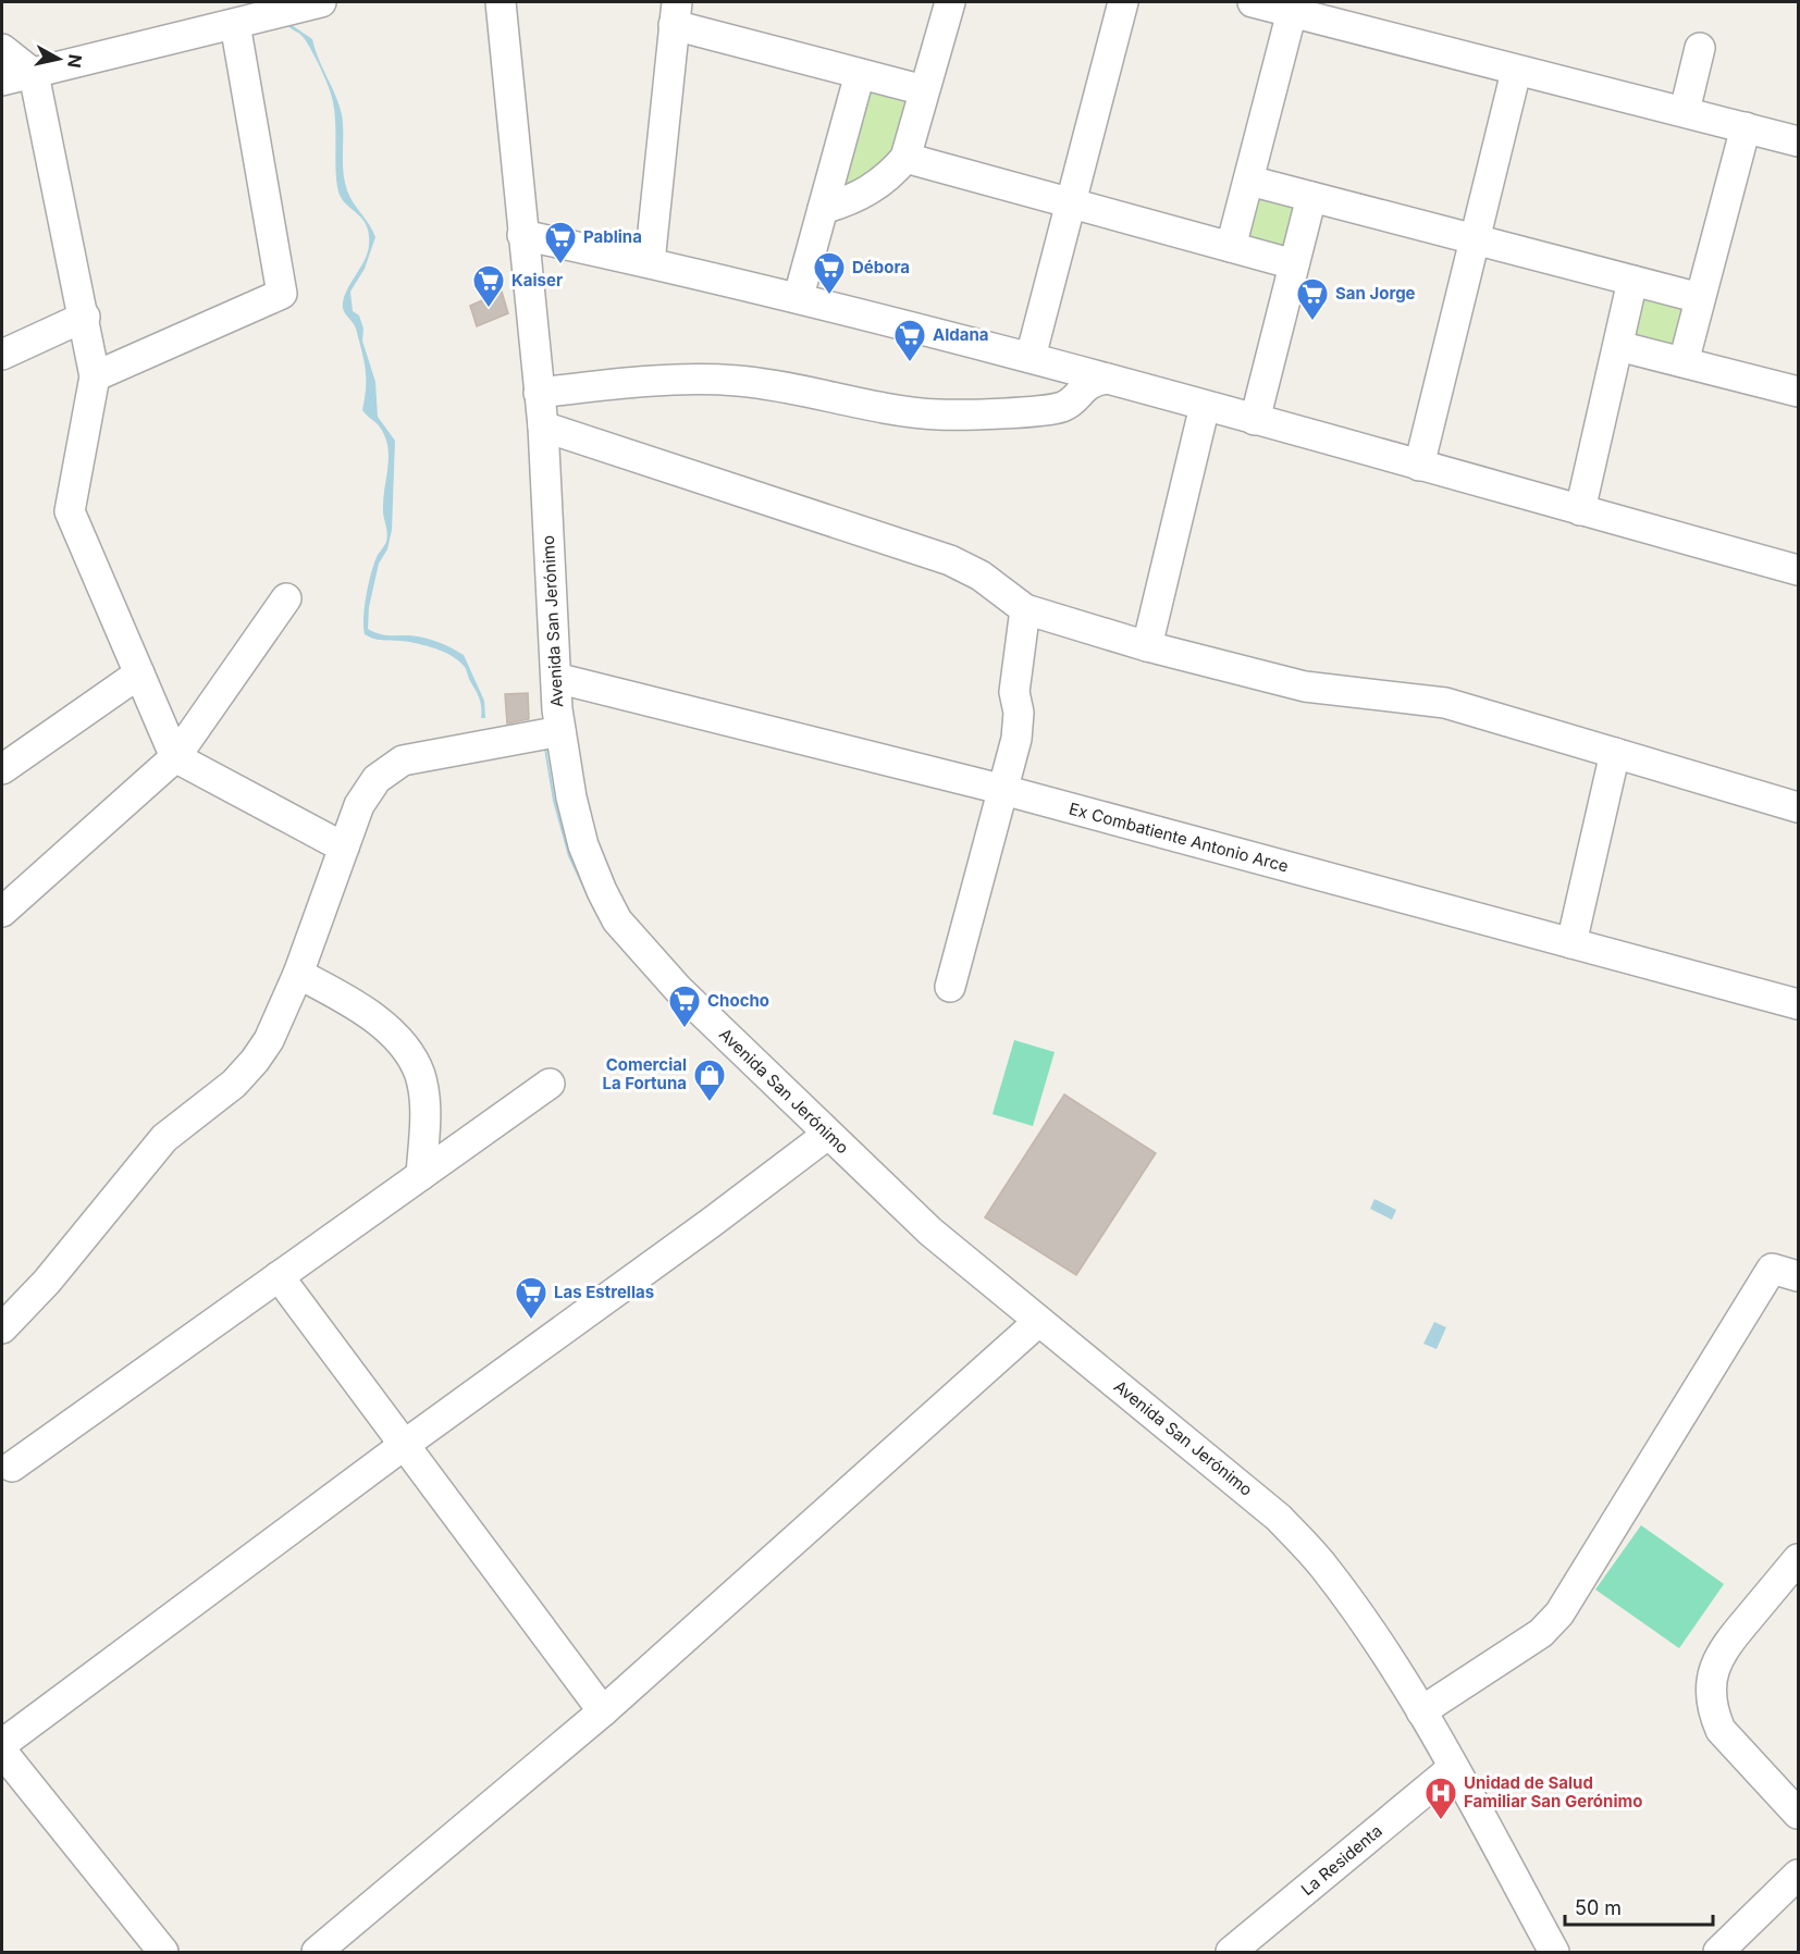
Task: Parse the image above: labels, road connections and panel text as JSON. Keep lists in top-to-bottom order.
{
  "streets": {
    "street": ["Avenida San Jerónimo", "Ex Combatiente Antonio Arce", "La Residenta"]
  },
  "crossings": [
    ["Avenida San Jerónimo", "Ex Combatiente Antonio Arce"],
    ["Avenida San Jerónimo", "La Residenta"]
  ],
  "places": {
    "supermarket": [
      "Pablina",
      "Débora",
      "Kaiser",
      "San Jorge",
      "Aldana",
      "Chocho",
      "Las Estrellas"
    ],
    "shop": ["Comercial La Fortuna"],
    "hospital": ["Unidad de Salud Familiar San Gerónimo"]
  },
  "scale_bar": "50 m",
  "north": "right"
}
